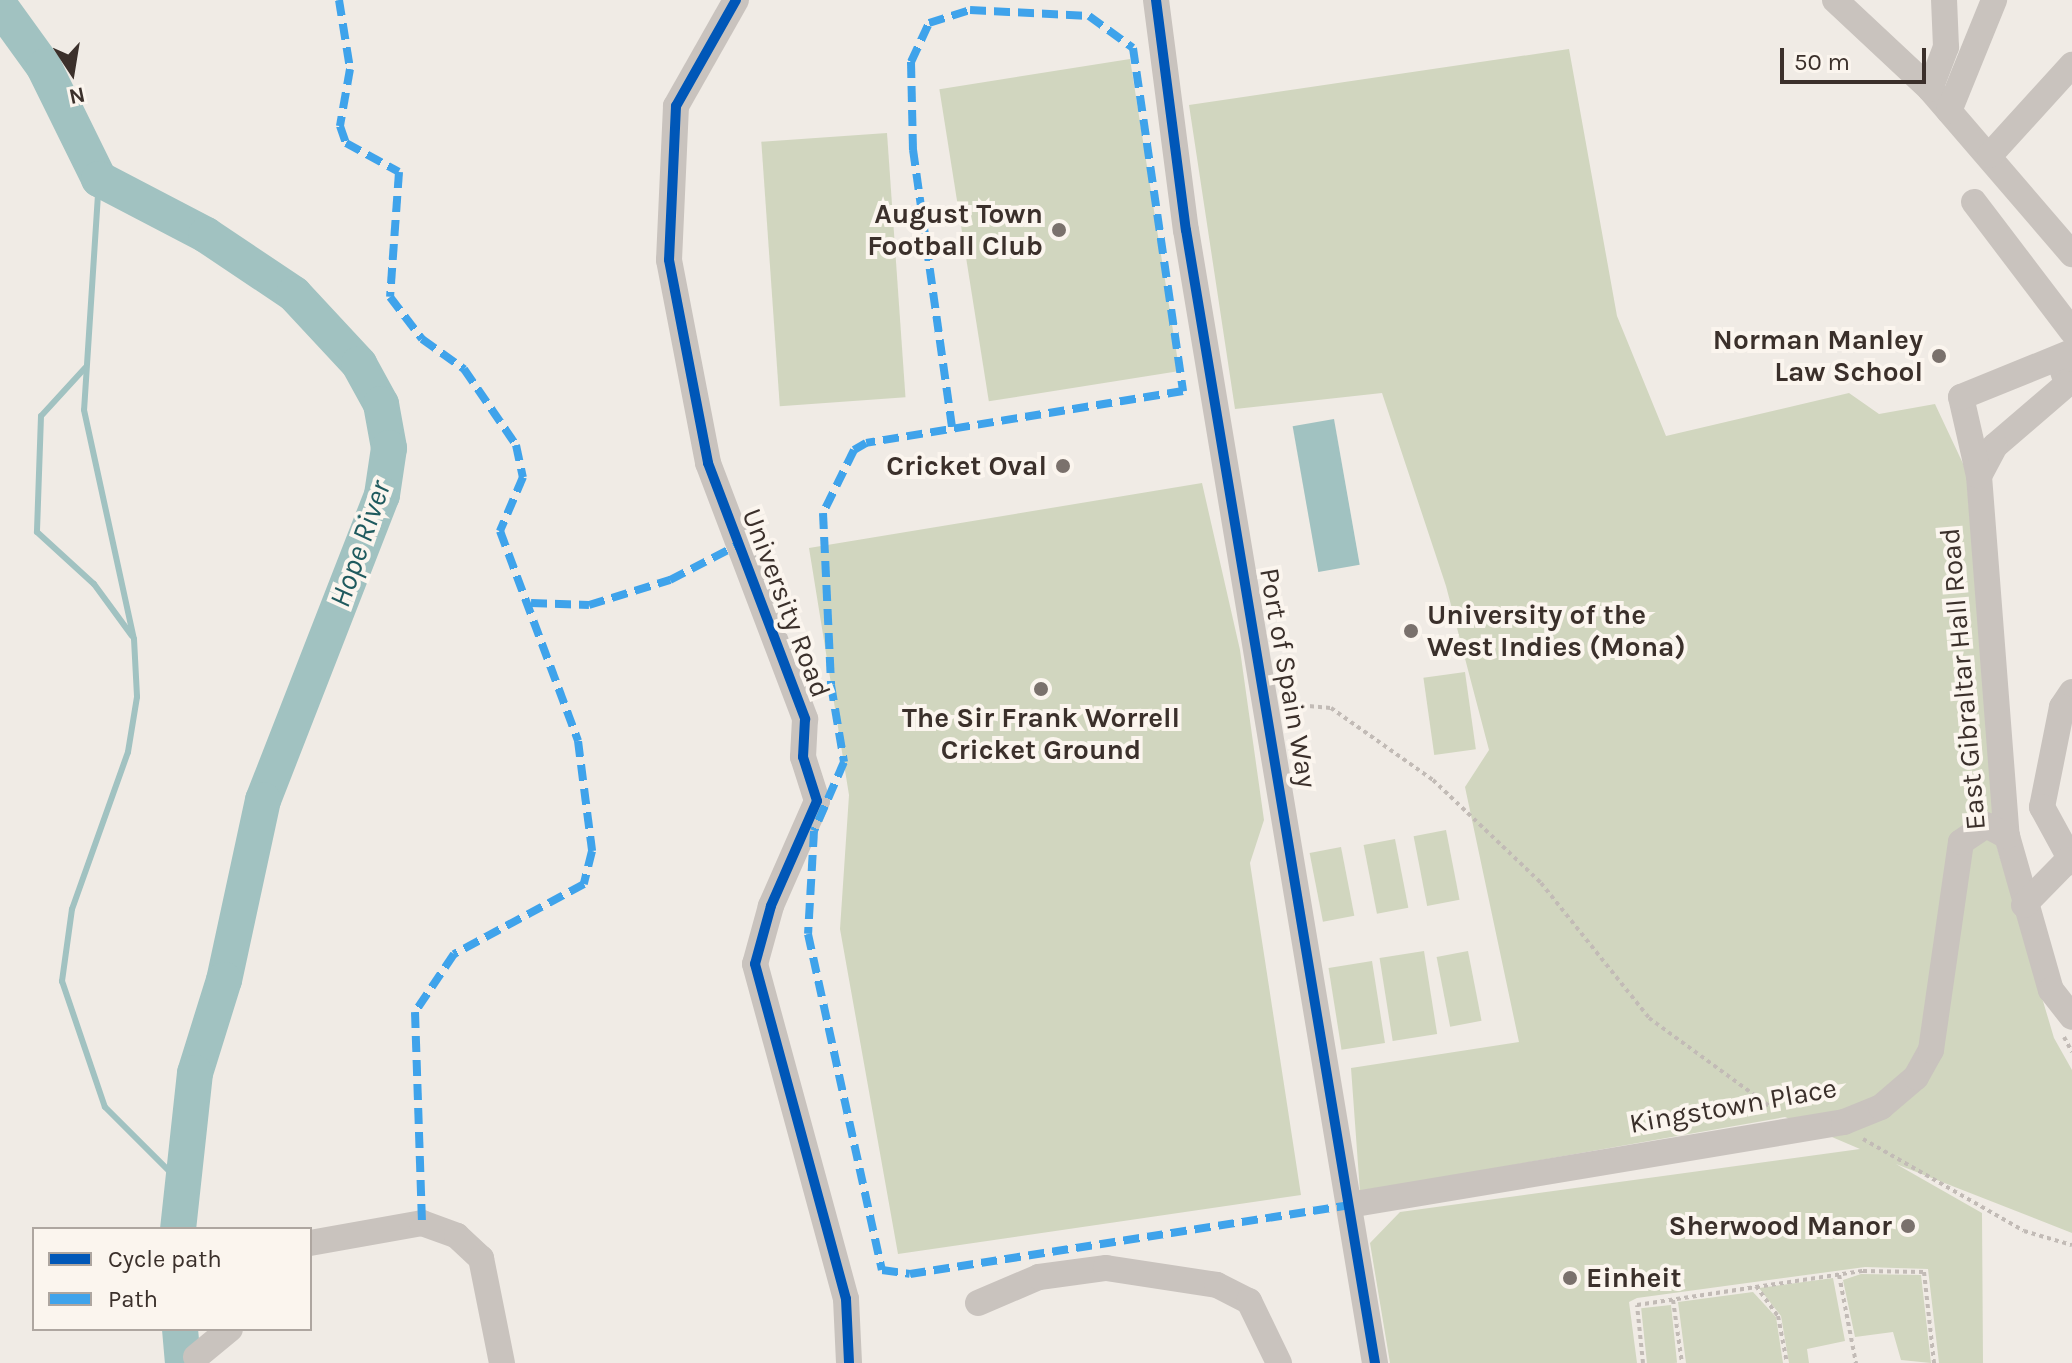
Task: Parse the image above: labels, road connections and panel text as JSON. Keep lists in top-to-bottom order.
{
  "streets": {
    "street": [
      "University Road",
      "Port of Spain Way",
      "East Gibraltar Hall Road",
      "Kingstown Place"
    ]
  },
  "crossings": [
    ["Port of Spain Way", "Kingstown Place"],
    ["East Gibraltar Hall Road", "Kingstown Place"]
  ],
  "water": ["Hope River"],
  "places": [
    "August Town Football Club",
    "Norman Manley Law School",
    "Cricket Oval",
    "University of the West Indies (Mona)",
    "The Sir Frank Worrell Cricket Ground",
    "Sherwood Manor",
    "Einheit"
  ],
  "legend": ["Cycle path", "Path"],
  "scale_bar": "50 m",
  "north": "bottom"
}
